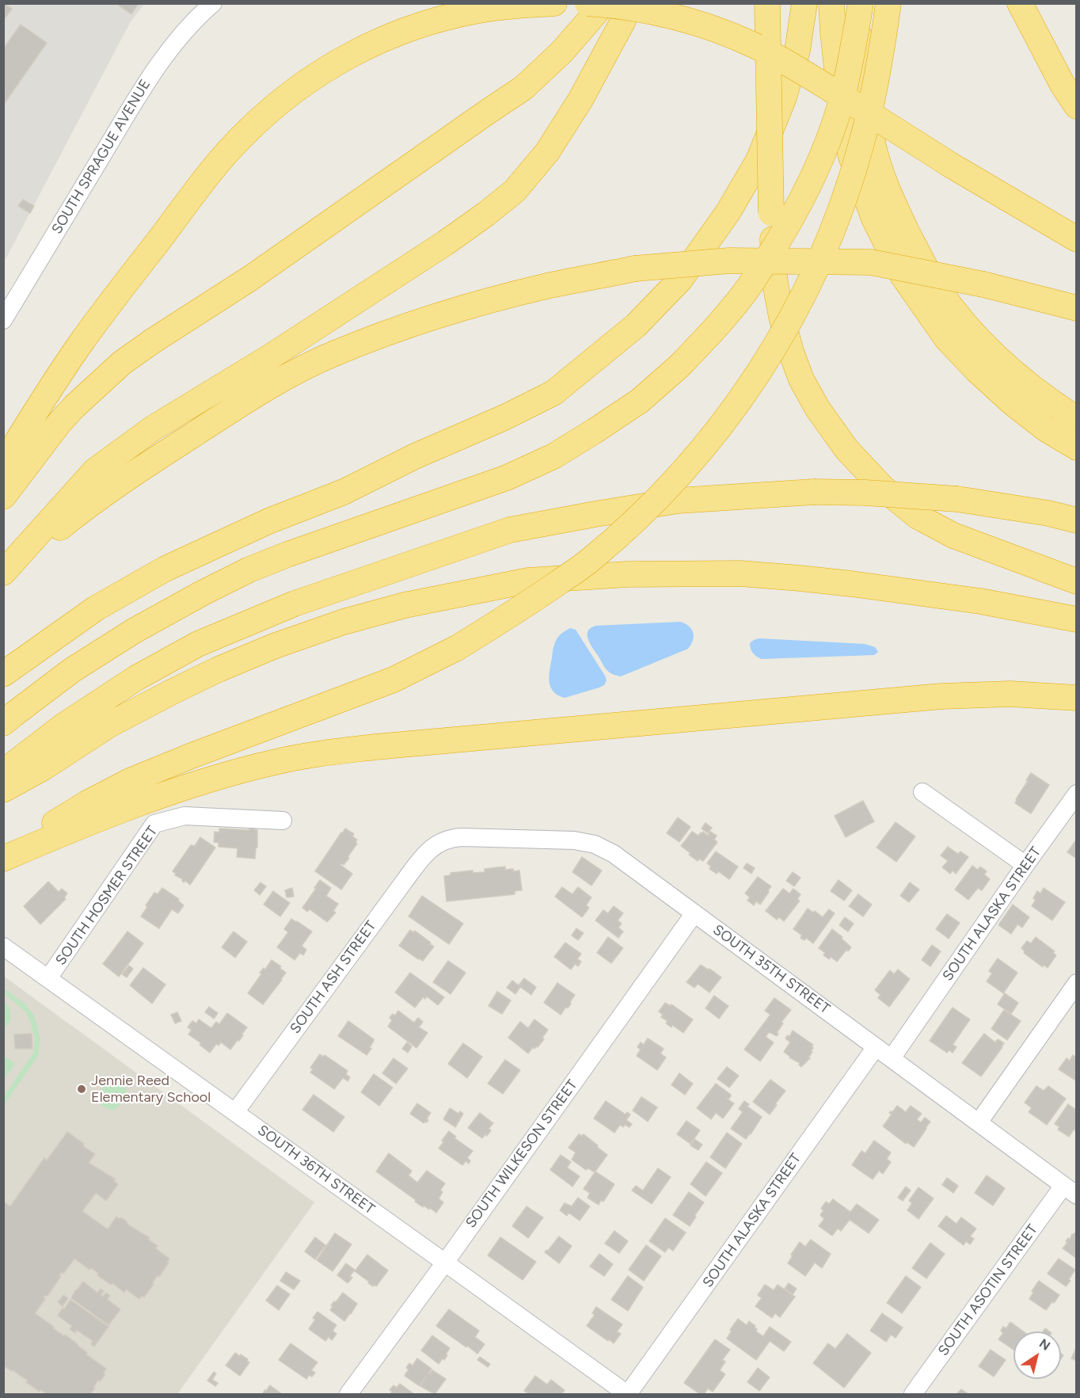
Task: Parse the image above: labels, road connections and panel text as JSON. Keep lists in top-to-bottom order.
{
  "streets": {
    "street": [
      "SOUTH SPRAGUE AVENUE",
      "SOUTH HOSMER STREET",
      "SOUTH ALASKA STREET",
      "SOUTH 35TH STREET",
      "SOUTH ASH STREET",
      "SOUTH WILKESON STREET",
      "SOUTH 36TH STREET",
      "SOUTH ASOTIN STREET"
    ]
  },
  "crossings": [
    ["SOUTH HOSMER STREET", "SOUTH 36TH STREET"],
    ["SOUTH ALASKA STREET", "SOUTH 35TH STREET"],
    ["SOUTH ALASKA STREET", "SOUTH 36TH STREET"],
    ["SOUTH 35TH STREET", "SOUTH ASH STREET"],
    ["SOUTH 35TH STREET", "SOUTH WILKESON STREET"],
    ["SOUTH 35TH STREET", "SOUTH ASOTIN STREET"],
    ["SOUTH ASH STREET", "SOUTH 36TH STREET"],
    ["SOUTH WILKESON STREET", "SOUTH 36TH STREET"]
  ],
  "places": ["Jennie Reed Elementary School"],
  "north": "top right"
}
